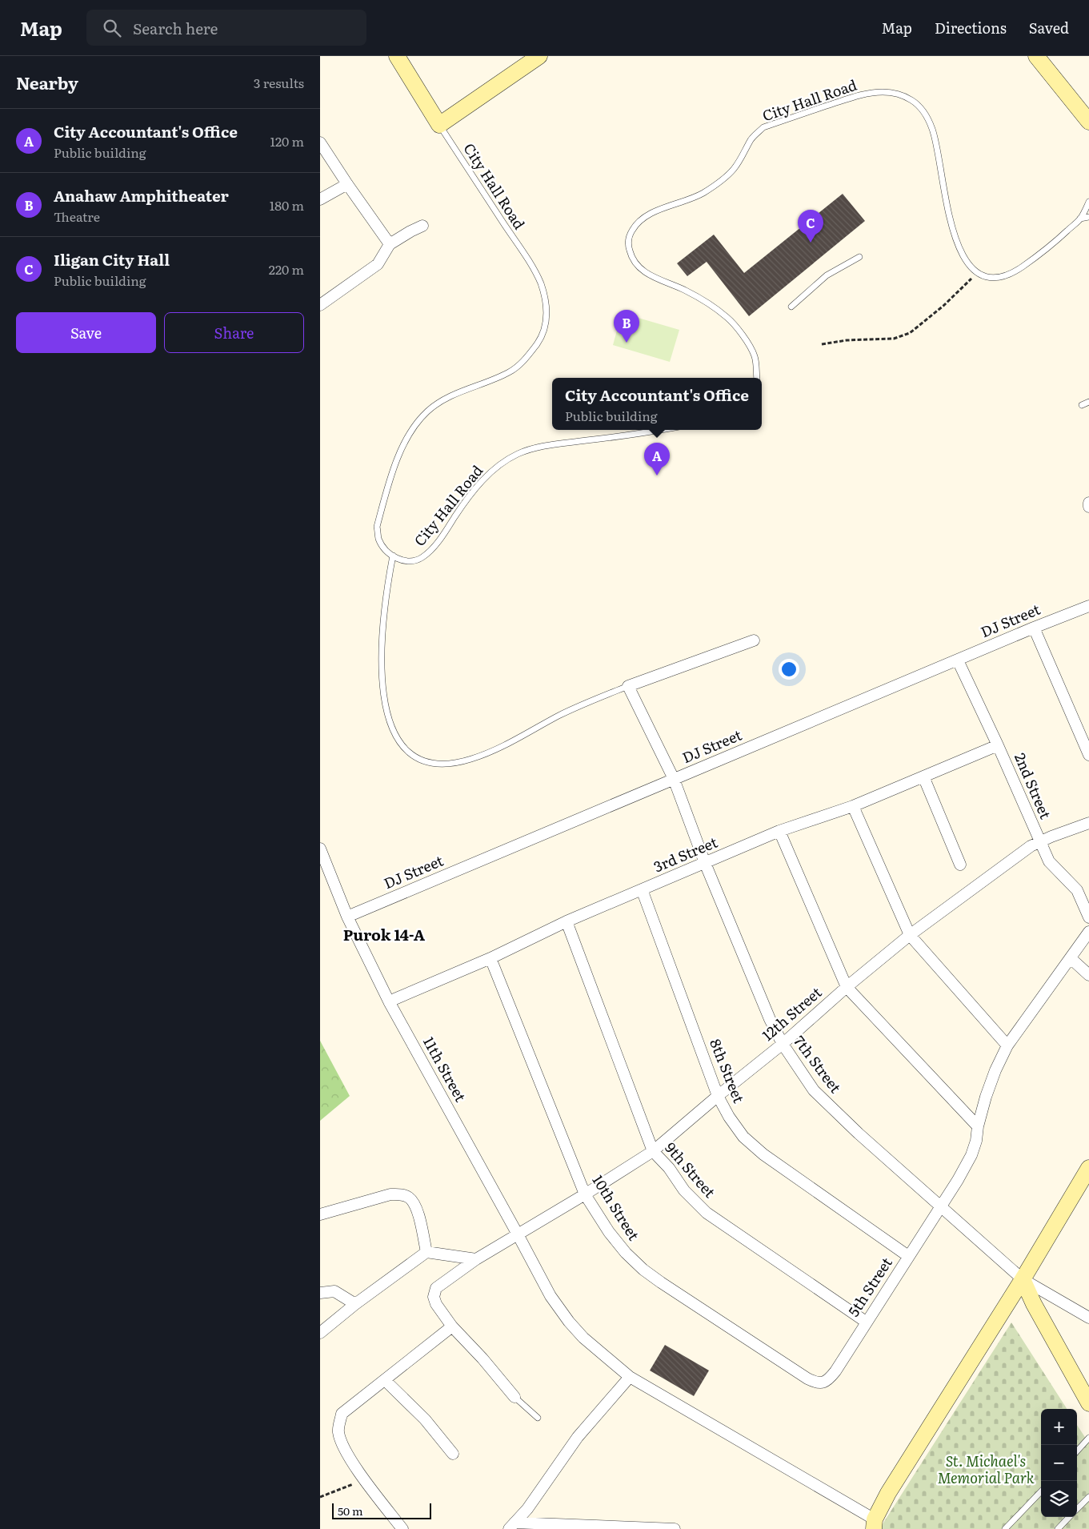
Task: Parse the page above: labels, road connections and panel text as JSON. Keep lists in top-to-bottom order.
{
  "streets": {
    "street": [
      "DJ Street",
      "2nd Street",
      "3rd Street",
      "12th Street",
      "7th Street",
      "11th Street",
      "8th Street",
      "9th Street",
      "10th Street",
      "5th Street"
    ],
    "lane": ["City Hall Road"]
  },
  "crossings": [
    ["DJ Street", "2nd Street"],
    ["DJ Street", "7th Street"],
    ["DJ Street", "11th Street"],
    ["2nd Street", "3rd Street"],
    ["2nd Street", "12th Street"],
    ["3rd Street", "7th Street"],
    ["3rd Street", "11th Street"],
    ["3rd Street", "8th Street"],
    ["3rd Street", "9th Street"],
    ["3rd Street", "10th Street"],
    ["12th Street", "7th Street"],
    ["12th Street", "11th Street"],
    ["12th Street", "8th Street"],
    ["12th Street", "9th Street"],
    ["12th Street", "10th Street"],
    ["7th Street", "5th Street"],
    ["8th Street", "5th Street"],
    ["9th Street", "5th Street"],
    ["10th Street", "5th Street"]
  ],
  "districts": ["Purok 14-A"],
  "parks": ["St. Michael's Memorial Park"],
  "scale_bar": "50 m",
  "page": {
    "header": "Map",
    "search": "Search here",
    "nav": ["Map", "Directions", "Saved"],
    "heading": ["Nearby", "3 results"],
    "list": [
      {
        "mark": "A",
        "name": "City Accountant's Office",
        "note": "Public building",
        "value": "120 m"
      },
      {
        "mark": "B",
        "name": "Anahaw Amphitheater",
        "note": "Theatre",
        "value": "180 m"
      },
      {
        "mark": "C",
        "name": "Iligan City Hall",
        "note": "Public building",
        "value": "220 m"
      }
    ],
    "pins": ["C", "B", "A"],
    "buttons": ["Save", "Share"],
    "popup": ["City Accountant's Office", "Public building"],
    "map_buttons": ["+", "−"],
    "scale": "50 m"
  }
}
